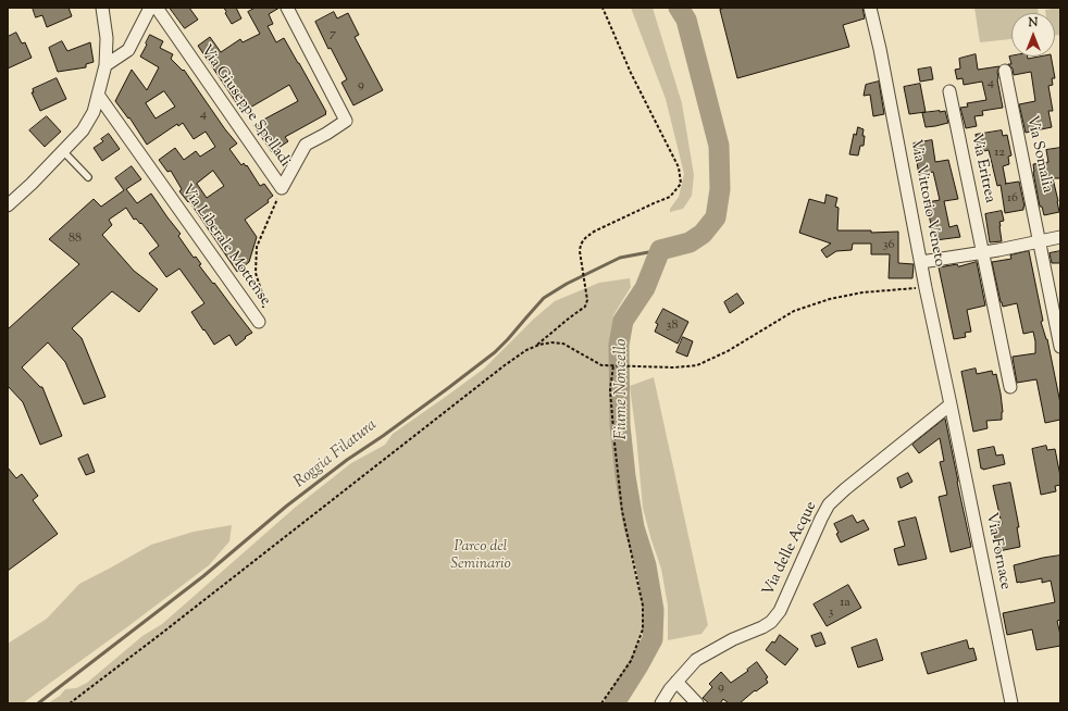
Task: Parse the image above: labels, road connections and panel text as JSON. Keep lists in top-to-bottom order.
{
  "streets": {
    "street": [
      "Via Giuseppe Spelladi",
      "Via Somalia",
      "Via Eritrea",
      "Via Vittorio Veneto",
      "Via Liberale Mottense",
      "Via delle Acque",
      "Via Fornace"
    ]
  },
  "crossings": [
    ["Via Giuseppe Spelladi", "Via Liberale Mottense"],
    ["Via Vittorio Veneto", "Via delle Acque"],
    ["Via Vittorio Veneto", "Via Fornace"],
    ["Via delle Acque", "Via Fornace"]
  ],
  "water": ["Fiume Noncello", "Roggia Filatura"],
  "parks": ["Parco del Seminario"],
  "house_numbers": [
    "7",
    "4",
    "9",
    "4",
    "12",
    "16",
    "88",
    "36",
    "38",
    "1a",
    "3",
    "9"
  ],
  "north": "top"
}
